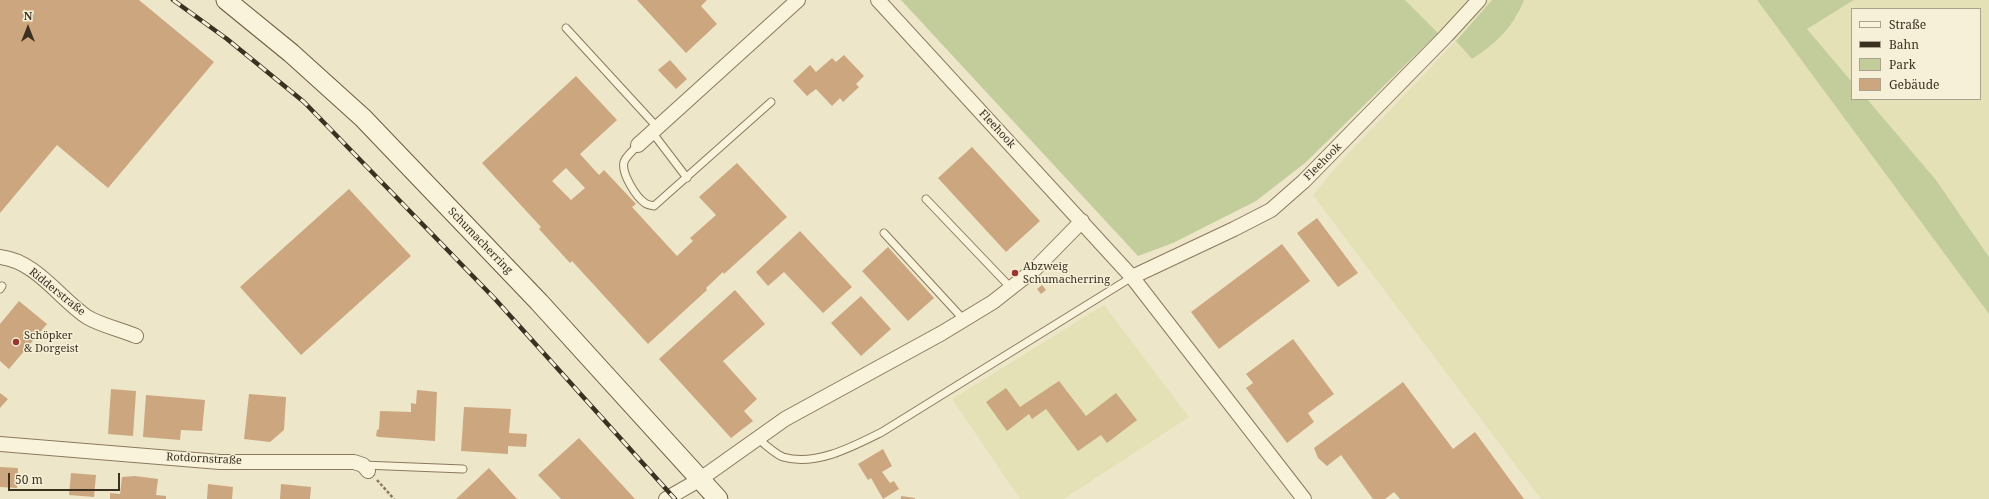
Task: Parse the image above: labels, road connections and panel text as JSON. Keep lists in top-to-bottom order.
{
  "streets": {
    "main road": ["Schumacherring"],
    "street": ["Fleehook", "Ridderstraße", "Rotdornstraße"]
  },
  "places": ["Abzweig Schumacherring", "Schöpker & Dorgeist"],
  "legend": [
    "Straße",
    "Bahn",
    "Park",
    "Gebäude"
  ],
  "scale_bar": "50 m",
  "north": "top"
}
